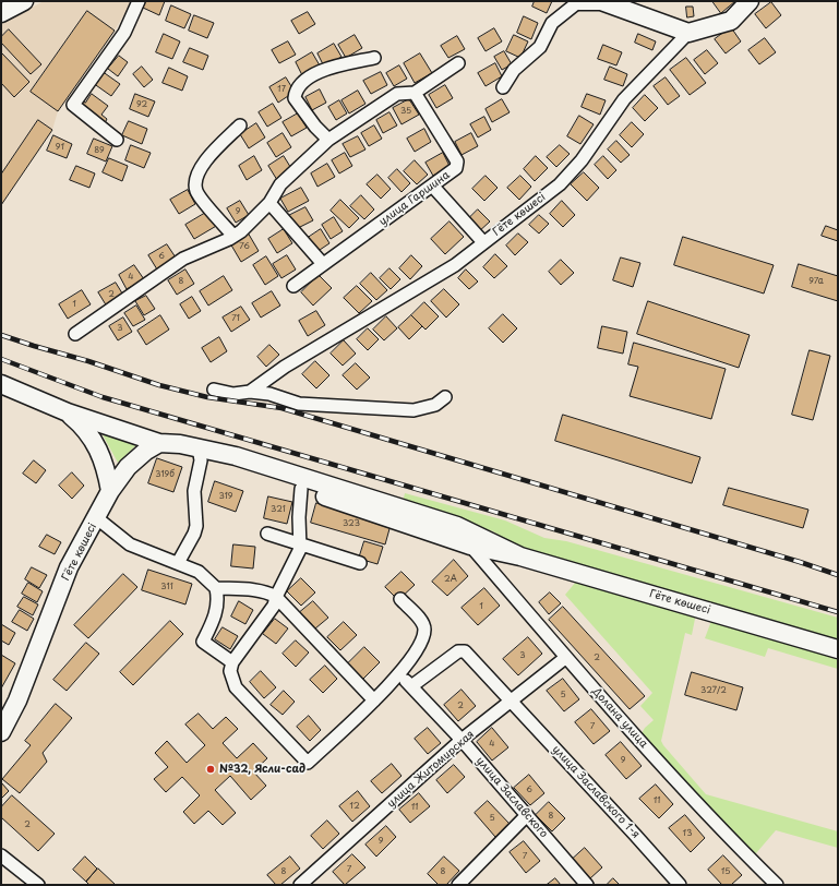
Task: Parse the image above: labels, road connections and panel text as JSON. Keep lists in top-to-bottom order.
{
  "streets": {
    "main road": ["Гёте көшесі"],
    "street": [
      "улица Гаршина",
      "Долана улица",
      "улица Житомирская",
      "улица Заславского 1-я",
      "улица Заславского"
    ]
  },
  "crossings": [
    ["Гёте көшесі", "Долана улица"],
    ["Долана улица", "улица Житомирская"],
    ["улица Житомирская", "улица Заславского 1-я"],
    ["улица Житомирская", "улица Заславского"],
    ["улица Заславского 1-я", "улица Заславского"]
  ],
  "places": ["№32, Ясли-сад"],
  "house_numbers": [
    "17",
    "92",
    "35",
    "91",
    "89",
    "9",
    "76",
    "6",
    "4",
    "8",
    "97а",
    "2",
    "1",
    "71",
    "3",
    "319б",
    "319",
    "321",
    "323",
    "2А",
    "311",
    "1",
    "3",
    "2",
    "327/2",
    "5",
    "2",
    "7",
    "4",
    "9",
    "6",
    "11",
    "12",
    "11",
    "8",
    "5",
    "2",
    "13",
    "9",
    "7",
    "7",
    "8",
    "8",
    "15"
  ]
}
